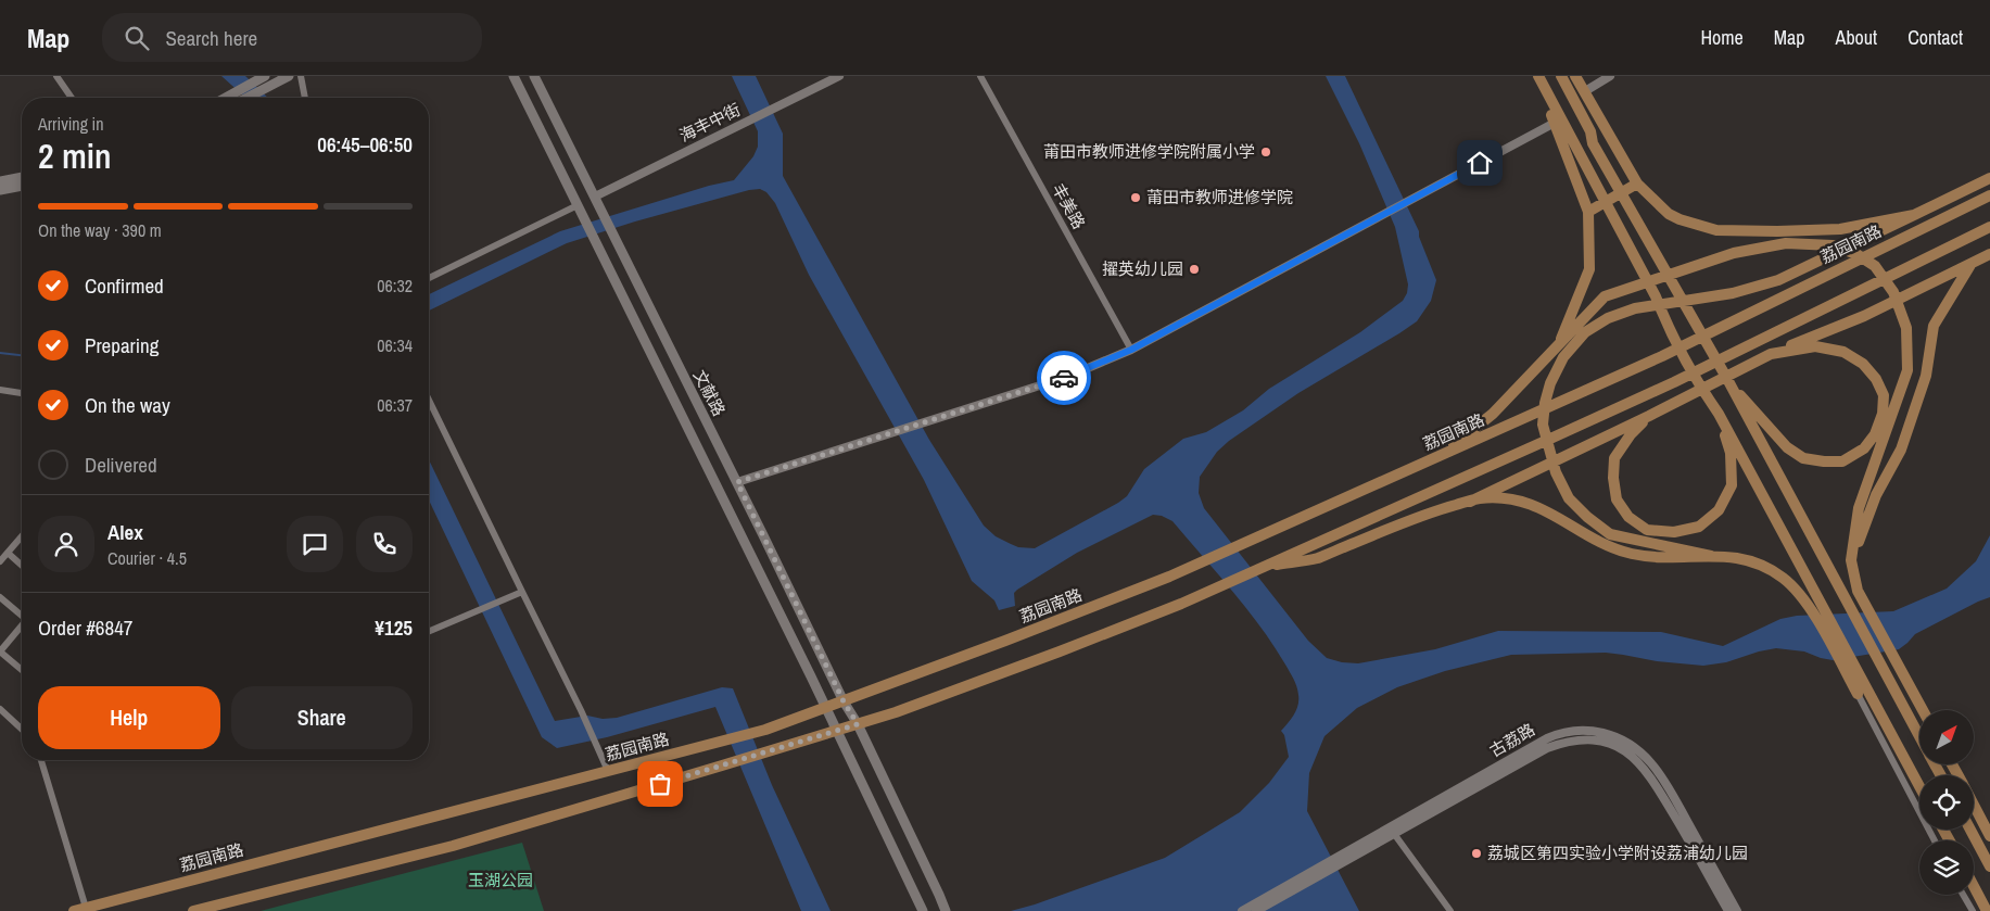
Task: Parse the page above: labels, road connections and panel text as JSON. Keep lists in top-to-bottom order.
{
  "streets": {
    "main road": ["荔园南路", "文献路"],
    "street": ["海丰中街", "丰美路", "古荔路"]
  },
  "crossings": [
    ["海丰中街", "文献路"],
    ["荔园南路", "文献路"]
  ],
  "parks": ["玉湖公园"],
  "places": [
    "莆田市教师进修学院附属小学",
    "莆田市教师进修学院",
    "擢英幼儿园",
    "荔城区第四实验小学附设荔浦幼儿园"
  ],
  "north": "top right",
  "page": {
    "header": "Map",
    "search": "Search here",
    "nav": [
      "Home",
      "Map",
      "About",
      "Contact"
    ],
    "heading": ["2 min", "Arriving in", "06:45–06:50"],
    "panel": [
      "Alex",
      "Courier · 4.5",
      "Order #6847",
      "¥125"
    ],
    "bar": "On the way · 390 m",
    "list": [
      ["Confirmed", "06:32"],
      ["Preparing", "06:34"],
      ["On the way", "06:37"],
      "Delivered"
    ],
    "buttons": ["Help", "Share"]
  }
}
